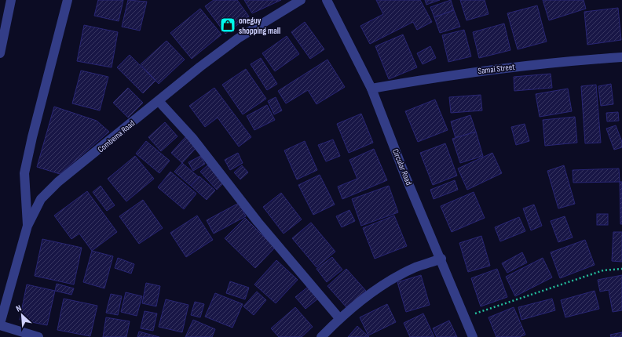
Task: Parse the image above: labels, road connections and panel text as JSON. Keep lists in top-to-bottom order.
{
  "streets": {
    "street": ["Samai Street", "Combema Road", "Circular Road"]
  },
  "crossings": [
    ["Samai Street", "Circular Road"]
  ],
  "places": {
    "shop": ["oneguy shopping mall"]
  },
  "north": "top left"
}
